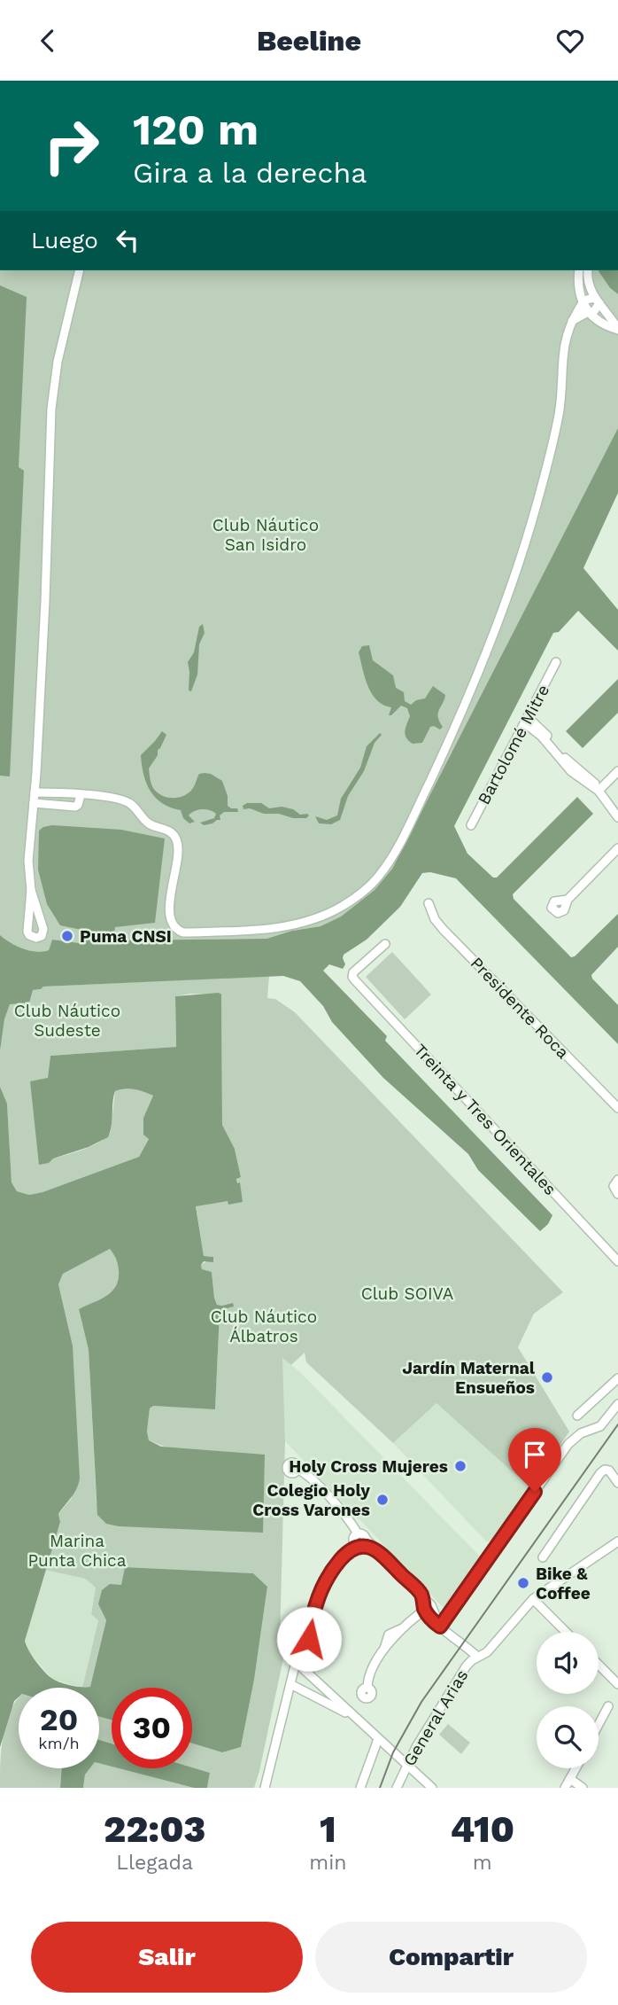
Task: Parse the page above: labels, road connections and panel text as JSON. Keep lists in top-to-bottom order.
{
  "streets": {
    "street": [
      "Bartolomé Mitre",
      "Presidente Roca",
      "Treinta y Tres Orientales",
      "General Arias"
    ]
  },
  "parks": [
    "Club Náutico San Isidro",
    "Club Náutico Sudeste",
    "Club SOIVA",
    "Club Náutico Álbatros",
    "Marina Punta Chica"
  ],
  "places": [
    "Puma CNSI",
    "Jardín Maternal Ensueños",
    "Holy Cross Mujeres",
    "Colegio Holy Cross Varones",
    "Bike & Coffee"
  ],
  "page": {
    "header": "Beeline",
    "turn": ["120 m", "Gira a la derecha"],
    "then": "Luego",
    "speed": "20 km/h",
    "limit": "30",
    "eta": [
      "22:03",
      "Llegada",
      "1",
      "min",
      "410",
      "m"
    ],
    "buttons": ["Salir", "Compartir"]
  }
}
